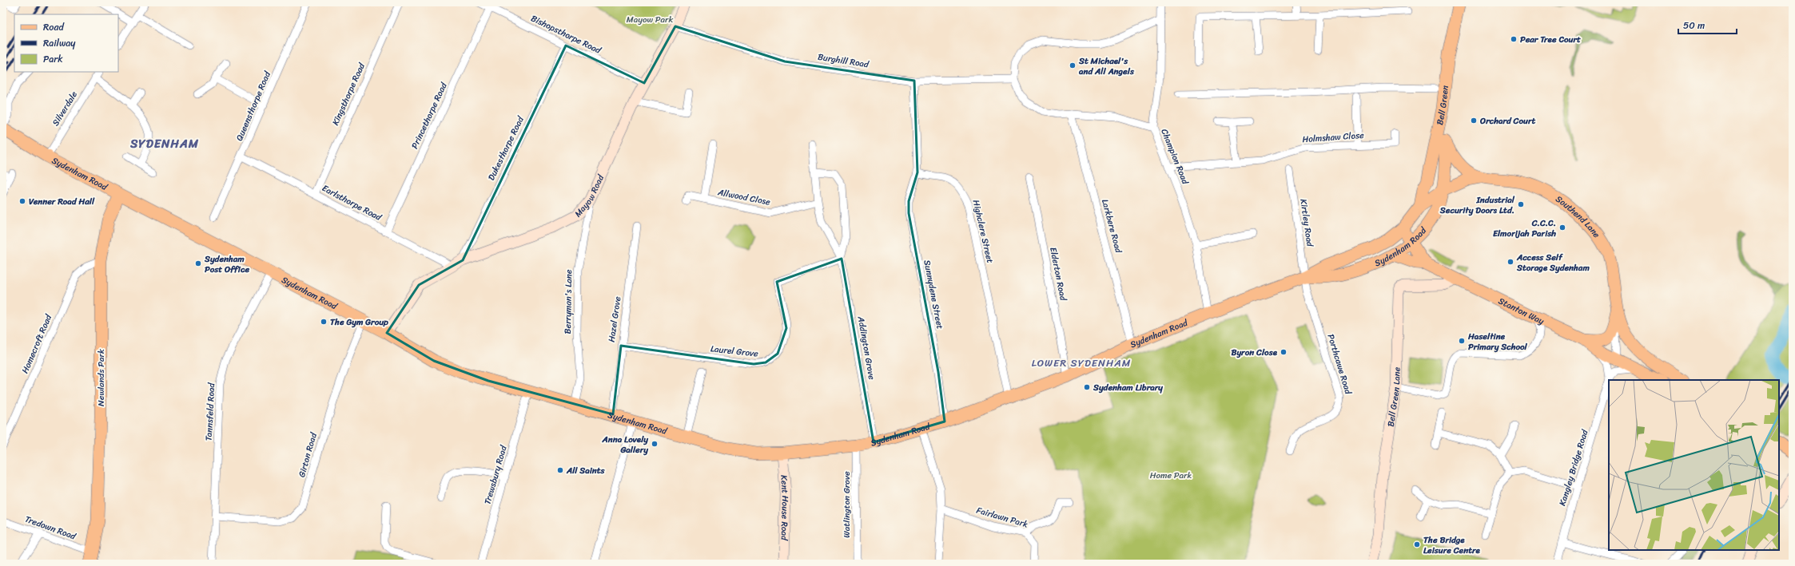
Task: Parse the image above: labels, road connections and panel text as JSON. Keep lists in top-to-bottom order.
{
  "streets": {
    "main road": [
      "Bell Green",
      "Sydenham Road",
      "Southend Lane",
      "Stanton Way",
      "Newlands Park"
    ],
    "street": [
      "Bishopsthorpe Road",
      "Burghill Road",
      "Kingsthorpe Road",
      "Queensthorpe Road",
      "Silverdale",
      "Princethorpe Road",
      "Holmshaw Close",
      "Dukesthorpe Road",
      "Champion Road",
      "Mayow Road",
      "Allwood Close",
      "Earlsthorpe Road",
      "Kirtley Road",
      "Larkbere Road",
      "Highclere Street",
      "Elderton Road",
      "Sunnydene Street",
      "Berryman's Lane",
      "Hazel Grove",
      "Homecroft Road",
      "Addington Grove",
      "Laurel Grove",
      "Porthcawe Road",
      "Bell Green Lane",
      "Tannsfeld Road",
      "Girton Road",
      "Kangley Bridge Road",
      "Trewsbury Road",
      "Watlington Grove",
      "Kent House Road",
      "Fairlawn Park",
      "Tredown Road"
    ]
  },
  "crossings": [
    ["Bishopsthorpe Road", "Princethorpe Road"],
    ["Bishopsthorpe Road", "Dukesthorpe Road"],
    ["Bishopsthorpe Road", "Mayow Road"],
    ["Burghill Road", "Mayow Road"],
    ["Kingsthorpe Road", "Earlsthorpe Road"],
    ["Bell Green", "Sydenham Road"],
    ["Bell Green", "Southend Lane"],
    ["Queensthorpe Road", "Earlsthorpe Road"],
    ["Silverdale", "Sydenham Road"],
    ["Princethorpe Road", "Earlsthorpe Road"],
    ["Holmshaw Close", "Champion Road"],
    ["Dukesthorpe Road", "Mayow Road"],
    ["Champion Road", "Sydenham Road"],
    ["Sydenham Road", "Mayow Road"],
    ["Sydenham Road", "Southend Lane"],
    ["Sydenham Road", "Kirtley Road"],
    ["Sydenham Road", "Larkbere Road"],
    ["Sydenham Road", "Highclere Street"],
    ["Sydenham Road", "Elderton Road"],
    ["Sydenham Road", "Sunnydene Street"],
    ["Sydenham Road", "Berryman's Lane"],
    ["Sydenham Road", "Stanton Way"],
    ["Sydenham Road", "Hazel Grove"],
    ["Sydenham Road", "Addington Grove"],
    ["Sydenham Road", "Porthcawe Road"],
    ["Sydenham Road", "Newlands Park"],
    ["Sydenham Road", "Tannsfeld Road"],
    ["Sydenham Road", "Girton Road"],
    ["Sydenham Road", "Trewsbury Road"],
    ["Sydenham Road", "Watlington Grove"],
    ["Sydenham Road", "Kent House Road"],
    ["Mayow Road", "Earlsthorpe Road"],
    ["Mayow Road", "Berryman's Lane"],
    ["Allwood Close", "Addington Grove"],
    ["Southend Lane", "Stanton Way"],
    ["Southend Lane", "Kangley Bridge Road"],
    ["Kirtley Road", "Porthcawe Road"],
    ["Highclere Street", "Sunnydene Street"],
    ["Stanton Way", "Bell Green Lane"],
    ["Stanton Way", "Kangley Bridge Road"],
    ["Hazel Grove", "Laurel Grove"],
    ["Homecroft Road", "Newlands Park"],
    ["Addington Grove", "Laurel Grove"],
    ["Newlands Park", "Tredown Road"],
    ["Tannsfeld Road", "Girton Road"]
  ],
  "districts": ["SYDENHAM", "LOWER SYDENHAM"],
  "parks": ["Mayow Park", "Home Park"],
  "places": [
    "Pear Tree Court",
    "St Michael's and All Angels",
    "Orchard Court",
    "Venner Road Hall",
    "Industrial Security Doors Ltd.",
    "C.C.C. Elmorijah Parish",
    "Access Self Storage Sydenham",
    "Sydenham Post Office",
    "The Gym Group",
    "Haseltine Primary School",
    "Byron Close",
    "Sydenham Library",
    "Anna Lovely Gallery",
    "All Saints",
    "The Bridge Leisure Centre"
  ],
  "legend": ["Road", "Railway", "Park"],
  "scale_bar": "50 m"
}
